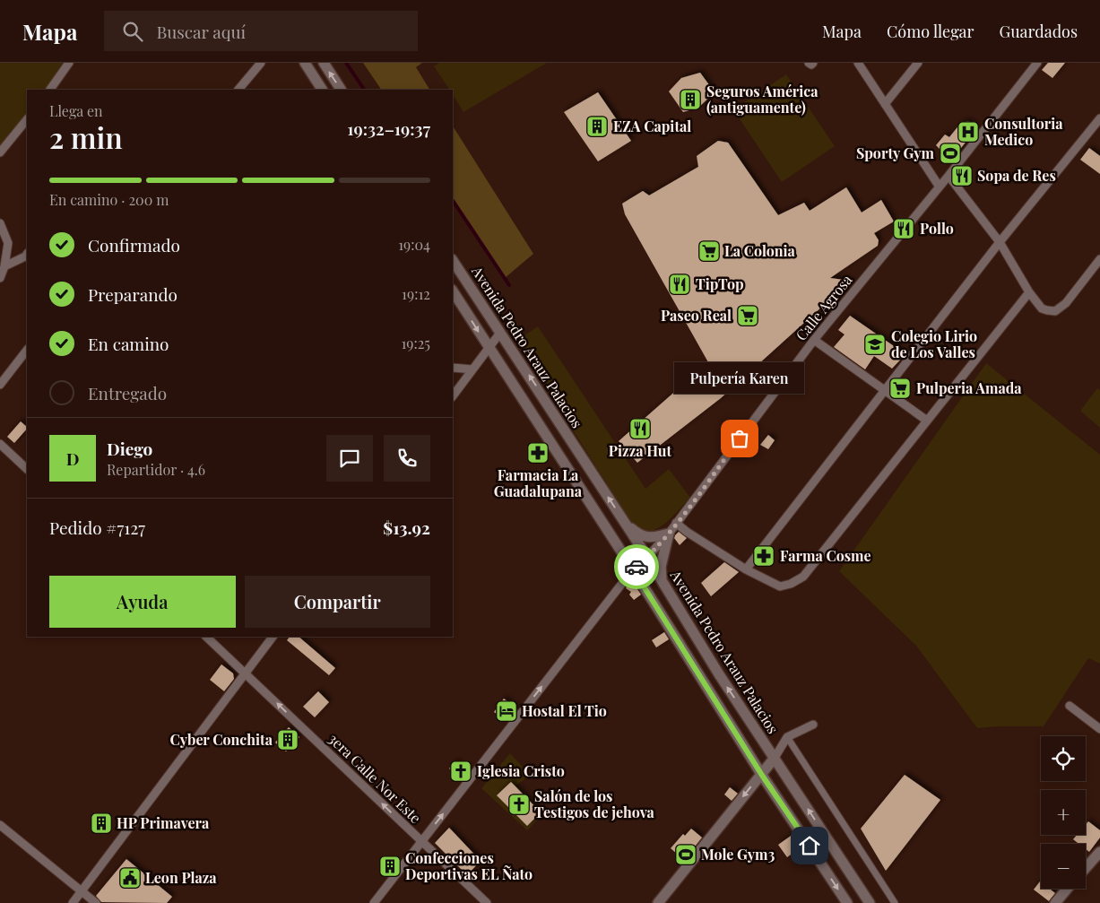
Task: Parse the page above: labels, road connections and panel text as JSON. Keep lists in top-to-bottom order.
{
  "streets": {
    "street": ["Calle Agrosa", "Avenida Pedro Arauz Palacios", "3era Calle Nor Este"]
  },
  "crossings": [
    ["Calle Agrosa", "Avenida Pedro Arauz Palacios"],
    ["Calle Agrosa", "3era Calle Nor Este"]
  ],
  "one_way": ["3era Calle Nor Este"],
  "places": {
    "building": [
      "Seguros América (antiguamente)",
      "EZA Capital",
      "Cyber Conchita",
      "HP Primavera",
      "Confecciones Deportivas EL Ñato"
    ],
    "hospital": ["Consultoria Medico"],
    "sports": ["Sporty Gym", "Mole Gym3"],
    "restaurant": [
      "Sopa de Res",
      "Pollo",
      "TipTop",
      "Pizza Hut"
    ],
    "supermarket": ["La Colonia", "Paseo Real", "Pulperia Amada"],
    "school or university": ["Colegio Lirio de Los Valles"],
    "other": ["Pulpería Karen"],
    "pharmacy": ["Farmacia La Guadalupana", "Farma Cosme"],
    "hotel": ["Hostal El Tio"],
    "church": ["Iglesia Cristo", "Salón de los Testigos de jehova"],
    "public building": ["Leon Plaza"]
  },
  "page": {
    "header": "Mapa",
    "search": "Buscar aquí",
    "nav": ["Mapa", "Cómo llegar", "Guardados"],
    "heading": ["2 min", "Llega en", "19:32–19:37"],
    "panel": [
      "Diego",
      "Repartidor · 4.6",
      "Pedido #7127",
      "$13.92"
    ],
    "bar": "En camino · 200 m",
    "list": [
      ["Confirmado", "19:04"],
      ["Preparando", "19:12"],
      ["En camino", "19:25"],
      "Entregado"
    ],
    "bubble": "Pulpería Karen",
    "round": "D",
    "buttons": ["Ayuda", "Compartir"],
    "map_buttons": ["+", "−"]
  }
}
